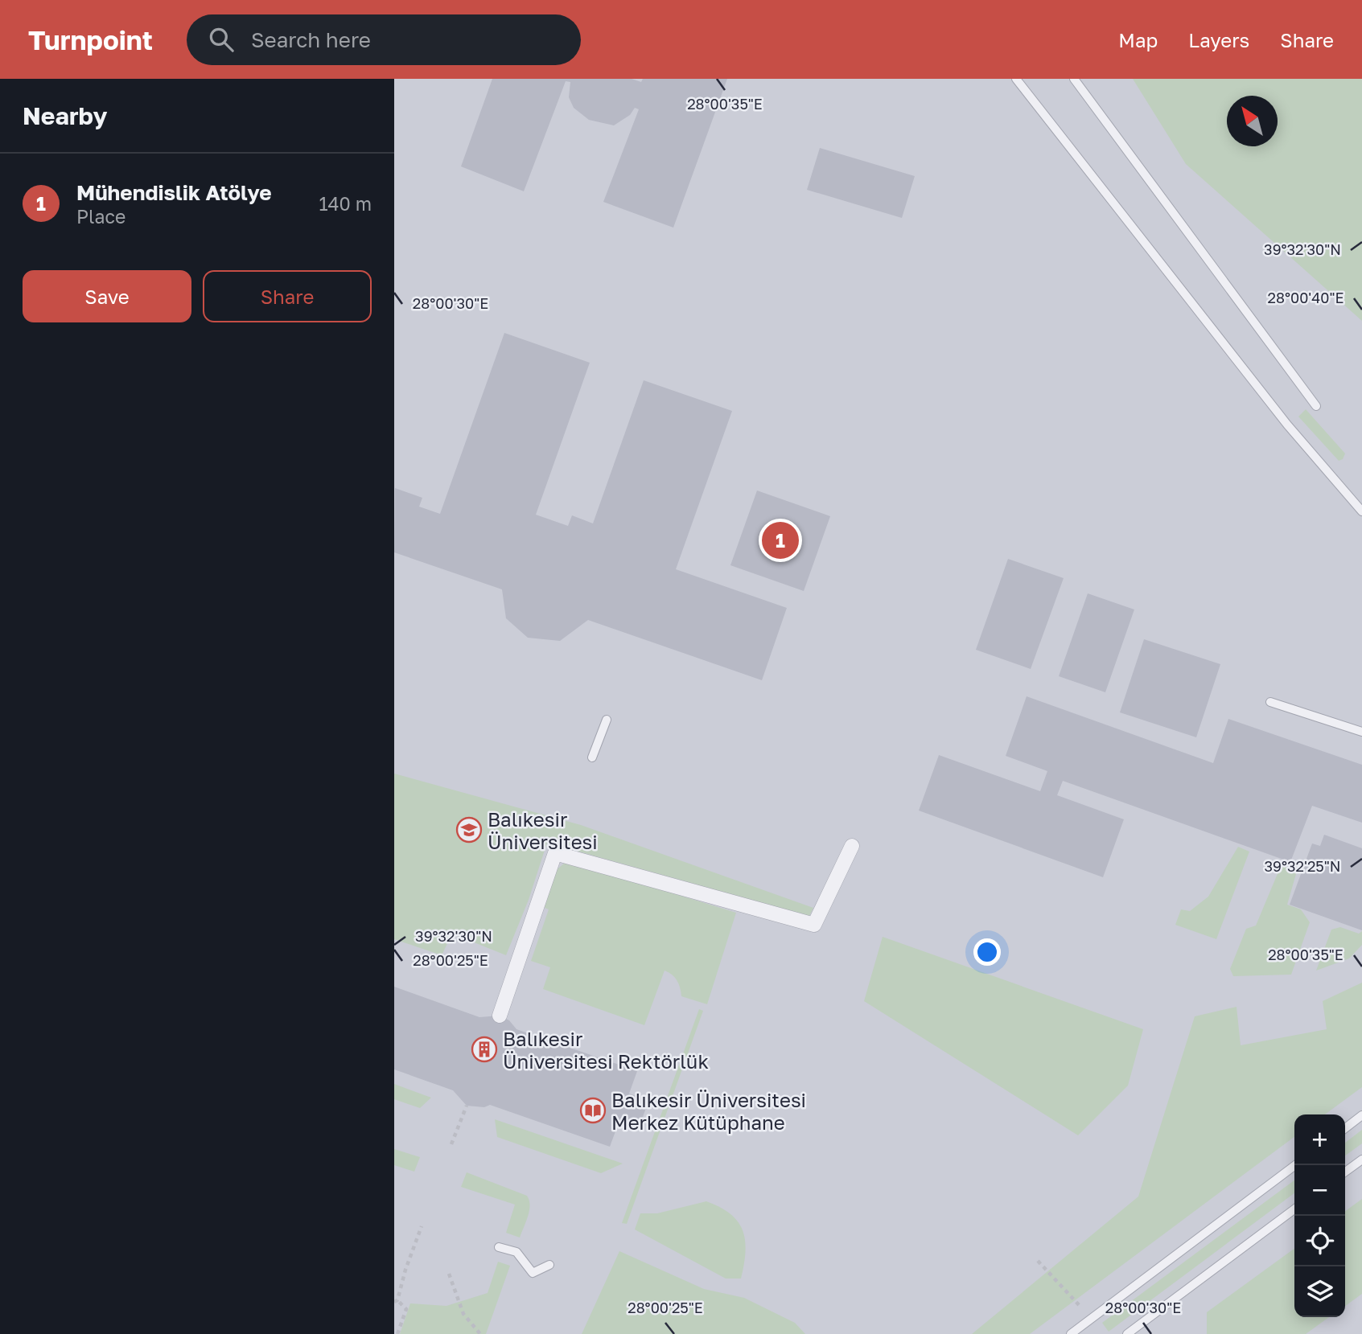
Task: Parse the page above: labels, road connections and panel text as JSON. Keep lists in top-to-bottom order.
{
  "places": {
    "school or university": ["Balıkesir Üniversitesi"],
    "building": ["Balıkesir Üniversitesi Rektörlük"],
    "library": ["Balıkesir Üniversitesi Merkez Kütüphane"]
  },
  "north": "top left",
  "page": {
    "header": "Turnpoint",
    "search": "Search here",
    "nav": ["Map", "Layers", "Share"],
    "heading": "Nearby",
    "list": [
      {
        "mark": "1",
        "name": "Mühendislik Atölye",
        "note": "Place",
        "value": "140 m"
      }
    ],
    "buttons": ["Save", "Share"],
    "pins": "1",
    "map_buttons": ["+", "−"]
  },
  "coordinates": [
    "28°00'35\"E",
    "39°32'30\"N",
    "28°00'40\"E",
    "28°00'30\"E",
    "39°32'25\"N",
    "28°00'25\"E"
  ]
}
